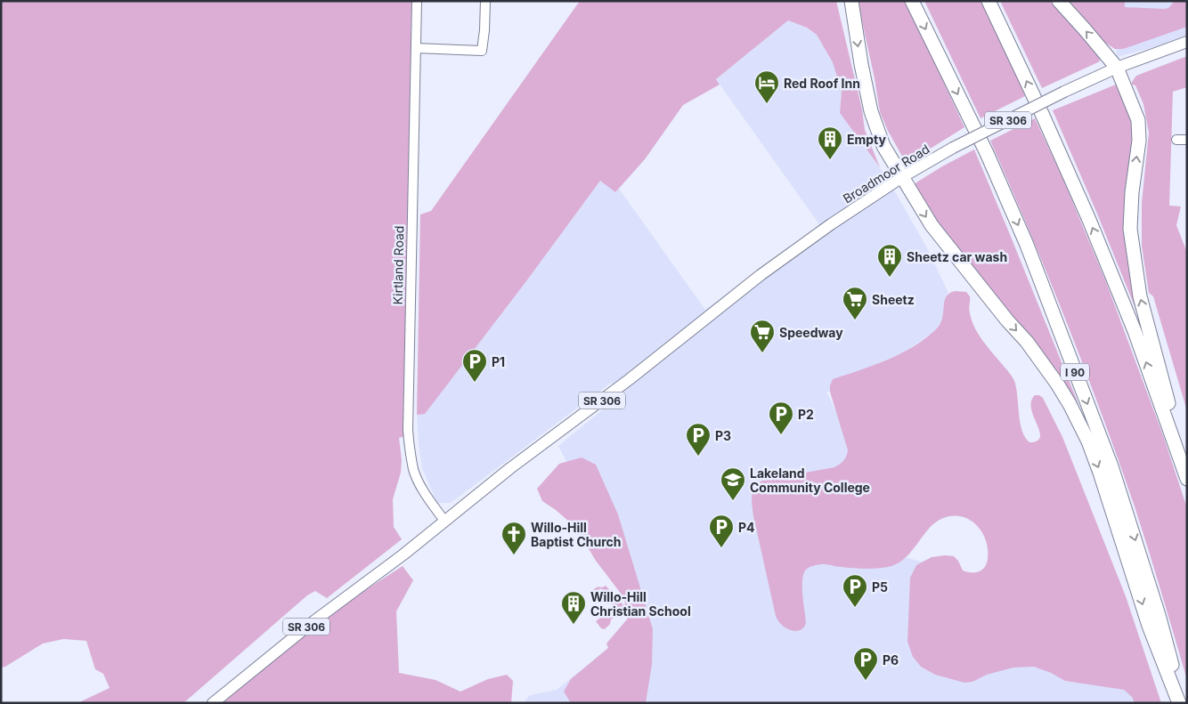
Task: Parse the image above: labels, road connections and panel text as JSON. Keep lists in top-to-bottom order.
{
  "streets": {
    "highway": ["I 90"],
    "main road": ["SR 306", "Broadmoor Road"],
    "street": ["Kirtland Road"]
  },
  "crossings": [
    ["SR 306", "Broadmoor Road"],
    ["SR 306", "Kirtland Road"],
    ["Broadmoor Road", "Kirtland Road"]
  ],
  "places": {
    "hotel": ["Red Roof Inn"],
    "building": ["Empty", "Sheetz car wash", "Willo-Hill Christian School"],
    "supermarket": ["Sheetz", "Speedway"],
    "parking": [
      "P1",
      "P2",
      "P3",
      "P4",
      "P5",
      "P6"
    ],
    "school or university": ["Lakeland Community College"],
    "church": ["Willo-Hill Baptist Church"]
  }
}
